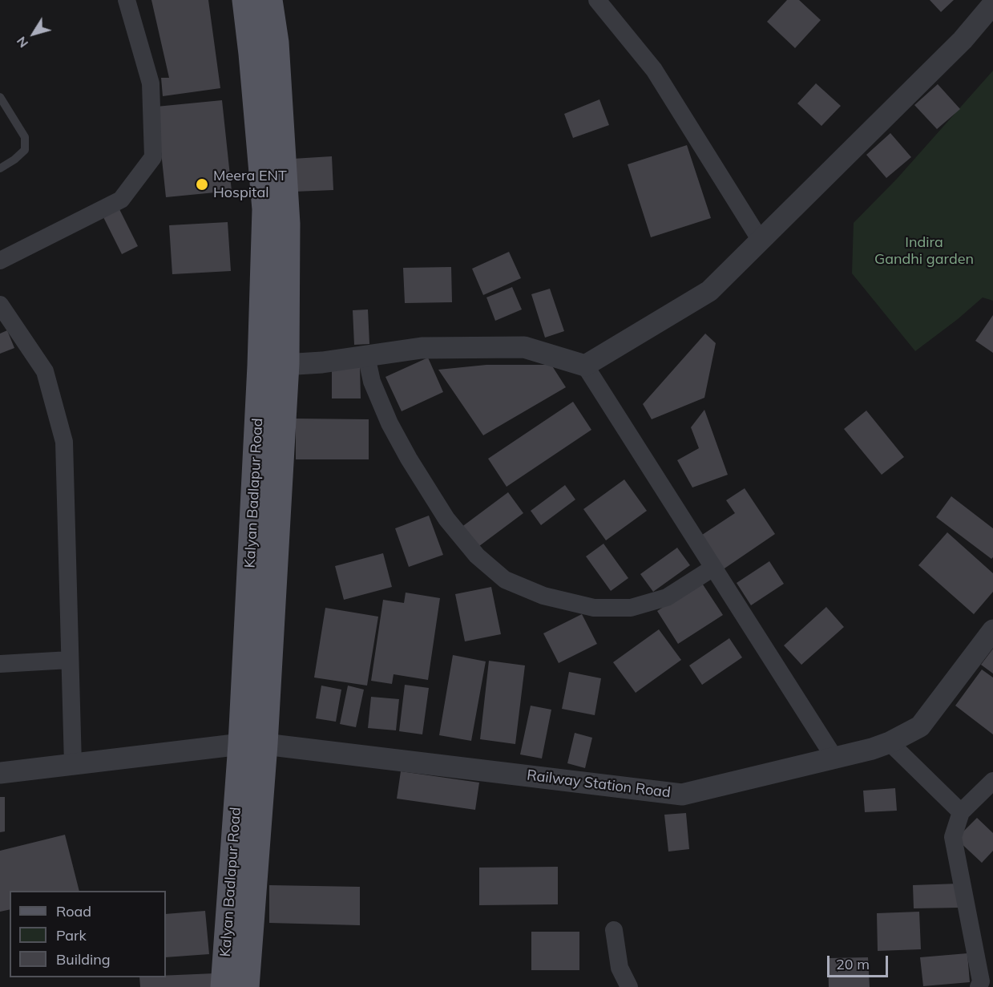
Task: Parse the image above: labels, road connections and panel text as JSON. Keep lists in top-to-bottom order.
{
  "streets": {
    "main road": ["Kalyan Badlapur Road"],
    "street": ["Railway Station Road"]
  },
  "crossings": [
    ["Kalyan Badlapur Road", "Railway Station Road"]
  ],
  "parks": ["Indira Gandhi garden"],
  "places": ["Meera ENT Hospital"],
  "legend": ["Road", "Park", "Building"],
  "scale_bar": "20 m",
  "north": "bottom left"
}
